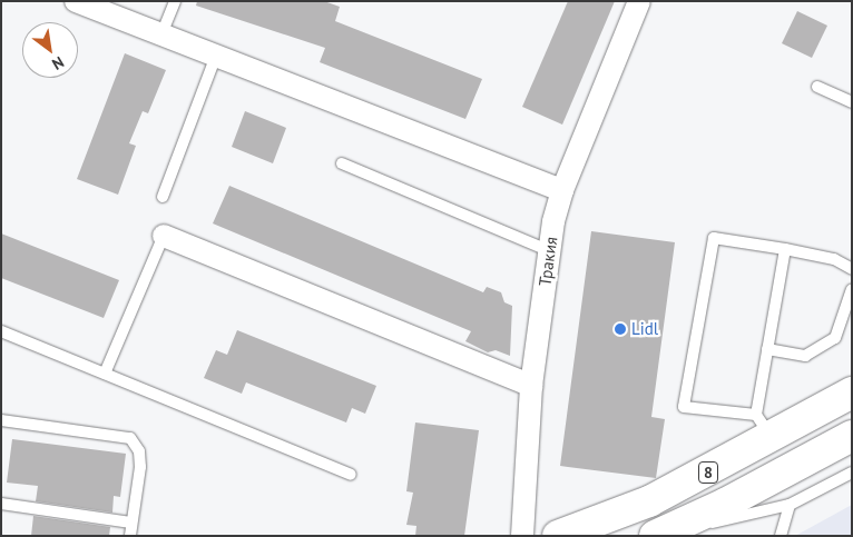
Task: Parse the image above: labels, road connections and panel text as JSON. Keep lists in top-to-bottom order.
{
  "streets": {
    "main road": ["8"],
    "street": ["Тракия"]
  },
  "places": ["Lidl"],
  "north": "bottom right"
}
